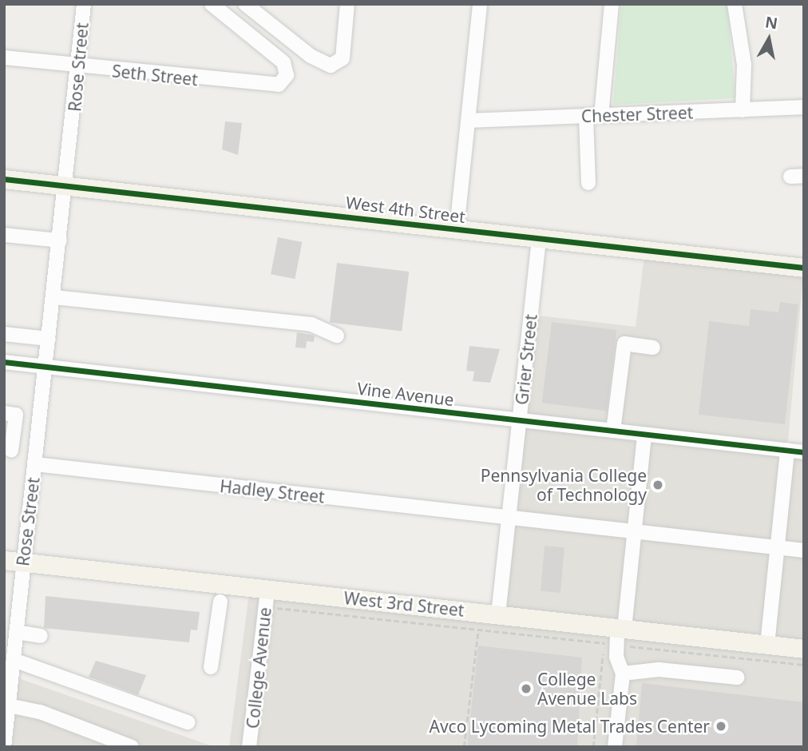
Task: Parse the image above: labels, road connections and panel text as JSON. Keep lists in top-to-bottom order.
{
  "streets": {
    "main road": ["West 4th Street", "West 3rd Street"],
    "street": [
      "Rose Street",
      "Seth Street",
      "Chester Street",
      "Grier Street",
      "Vine Avenue",
      "Hadley Street",
      "College Avenue"
    ]
  },
  "crossings": [
    ["Rose Street", "Seth Street"],
    ["Rose Street", "West 4th Street"],
    ["Rose Street", "Vine Avenue"],
    ["Rose Street", "Hadley Street"],
    ["Rose Street", "West 3rd Street"],
    ["West 4th Street", "Grier Street"],
    ["Grier Street", "Vine Avenue"],
    ["Grier Street", "Hadley Street"],
    ["Grier Street", "West 3rd Street"],
    ["West 3rd Street", "College Avenue"]
  ],
  "places": ["Pennsylvania College of Technology", "College Avenue Labs", "Avco Lycoming Metal Trades Center"],
  "north": "top"
}
